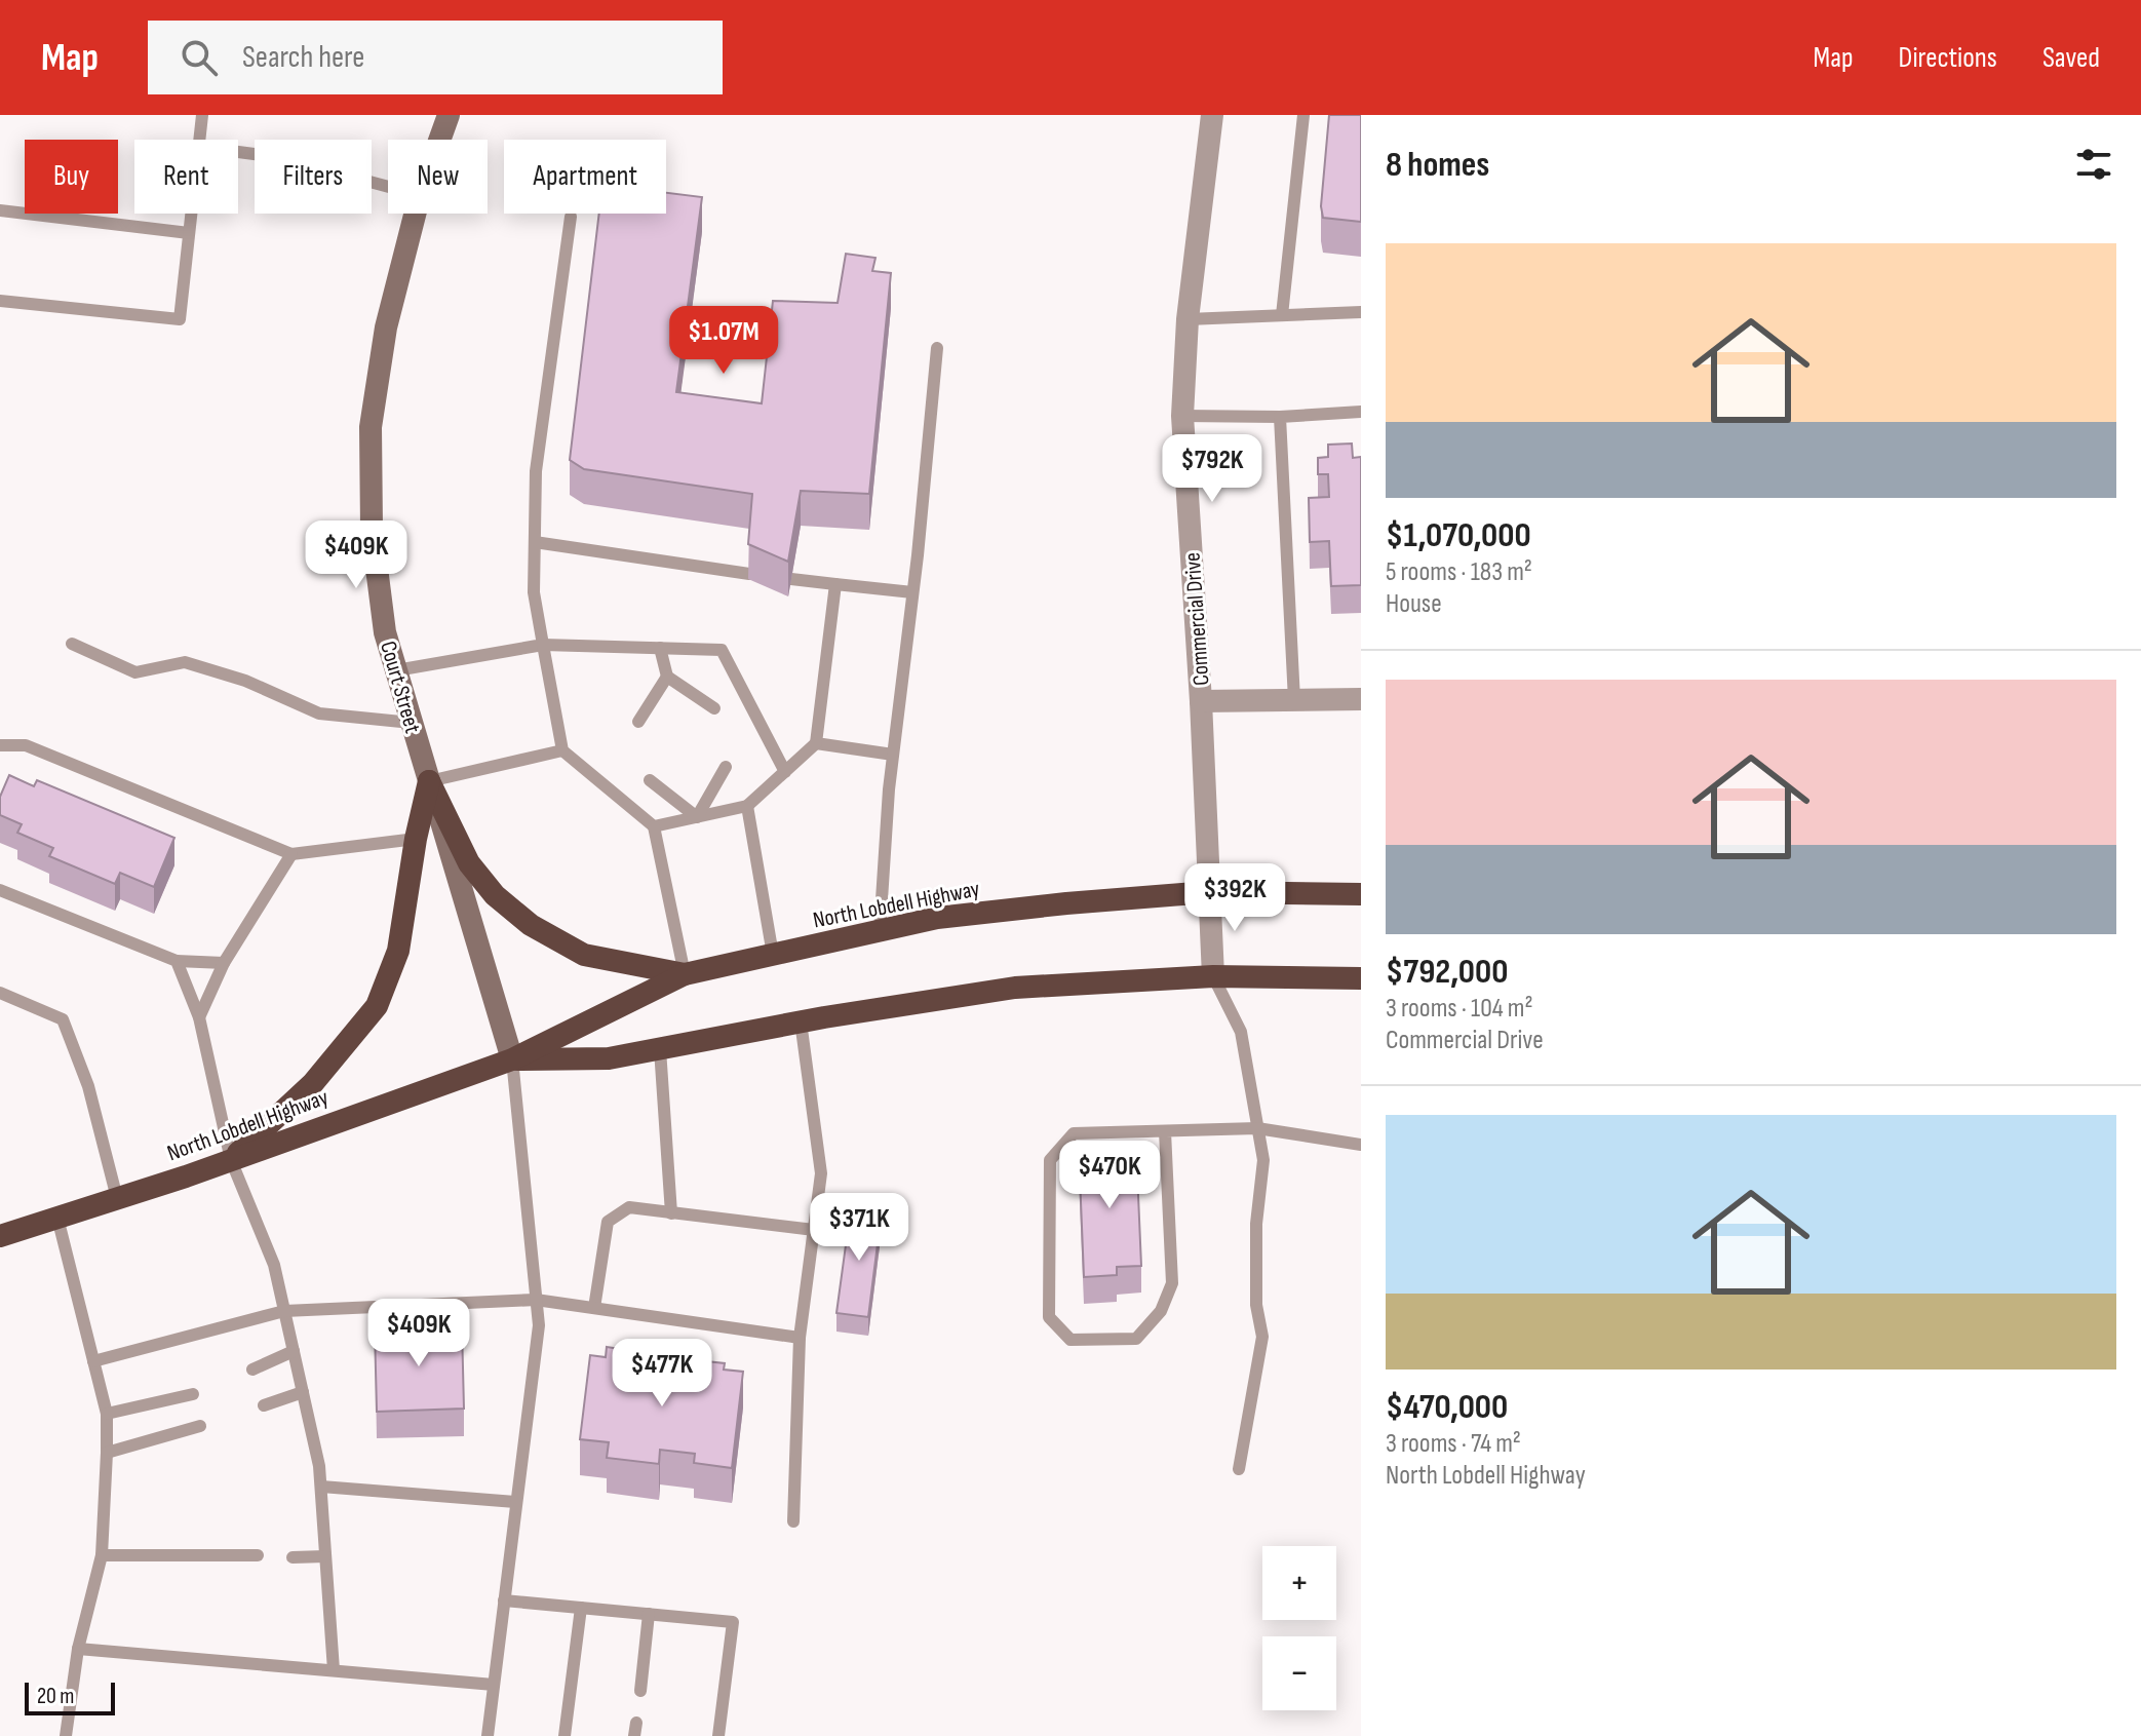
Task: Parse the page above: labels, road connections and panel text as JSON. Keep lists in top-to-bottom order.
{
  "streets": {
    "highway": ["North Lobdell Highway"],
    "main road": ["Court Street"],
    "street": ["Commercial Drive"]
  },
  "crossings": [
    ["Commercial Drive", "North Lobdell Highway"],
    ["Court Street", "North Lobdell Highway"]
  ],
  "scale_bar": "20 m",
  "page": {
    "header": "Map",
    "search": "Search here",
    "nav": ["Map", "Directions", "Saved"],
    "heading": "8 homes",
    "chip": [
      "Buy",
      "Rent",
      "Filters",
      "New",
      "Apartment"
    ],
    "list": [
      {
        "name": "$1,070,000",
        "note": "5 rooms · 183 m² · House"
      },
      {
        "name": "$792,000",
        "note": "3 rooms · 104 m² · Commercial Drive"
      },
      {
        "name": "$470,000",
        "note": "3 rooms · 74 m² · North Lobdell Highway"
      }
    ],
    "price": [
      "$1.07M",
      "$792K",
      "$409K",
      "$392K",
      "$470K",
      "$371K",
      "$409K",
      "$477K"
    ],
    "map_buttons": ["+", "−"],
    "scale": "20 m"
  }
}
